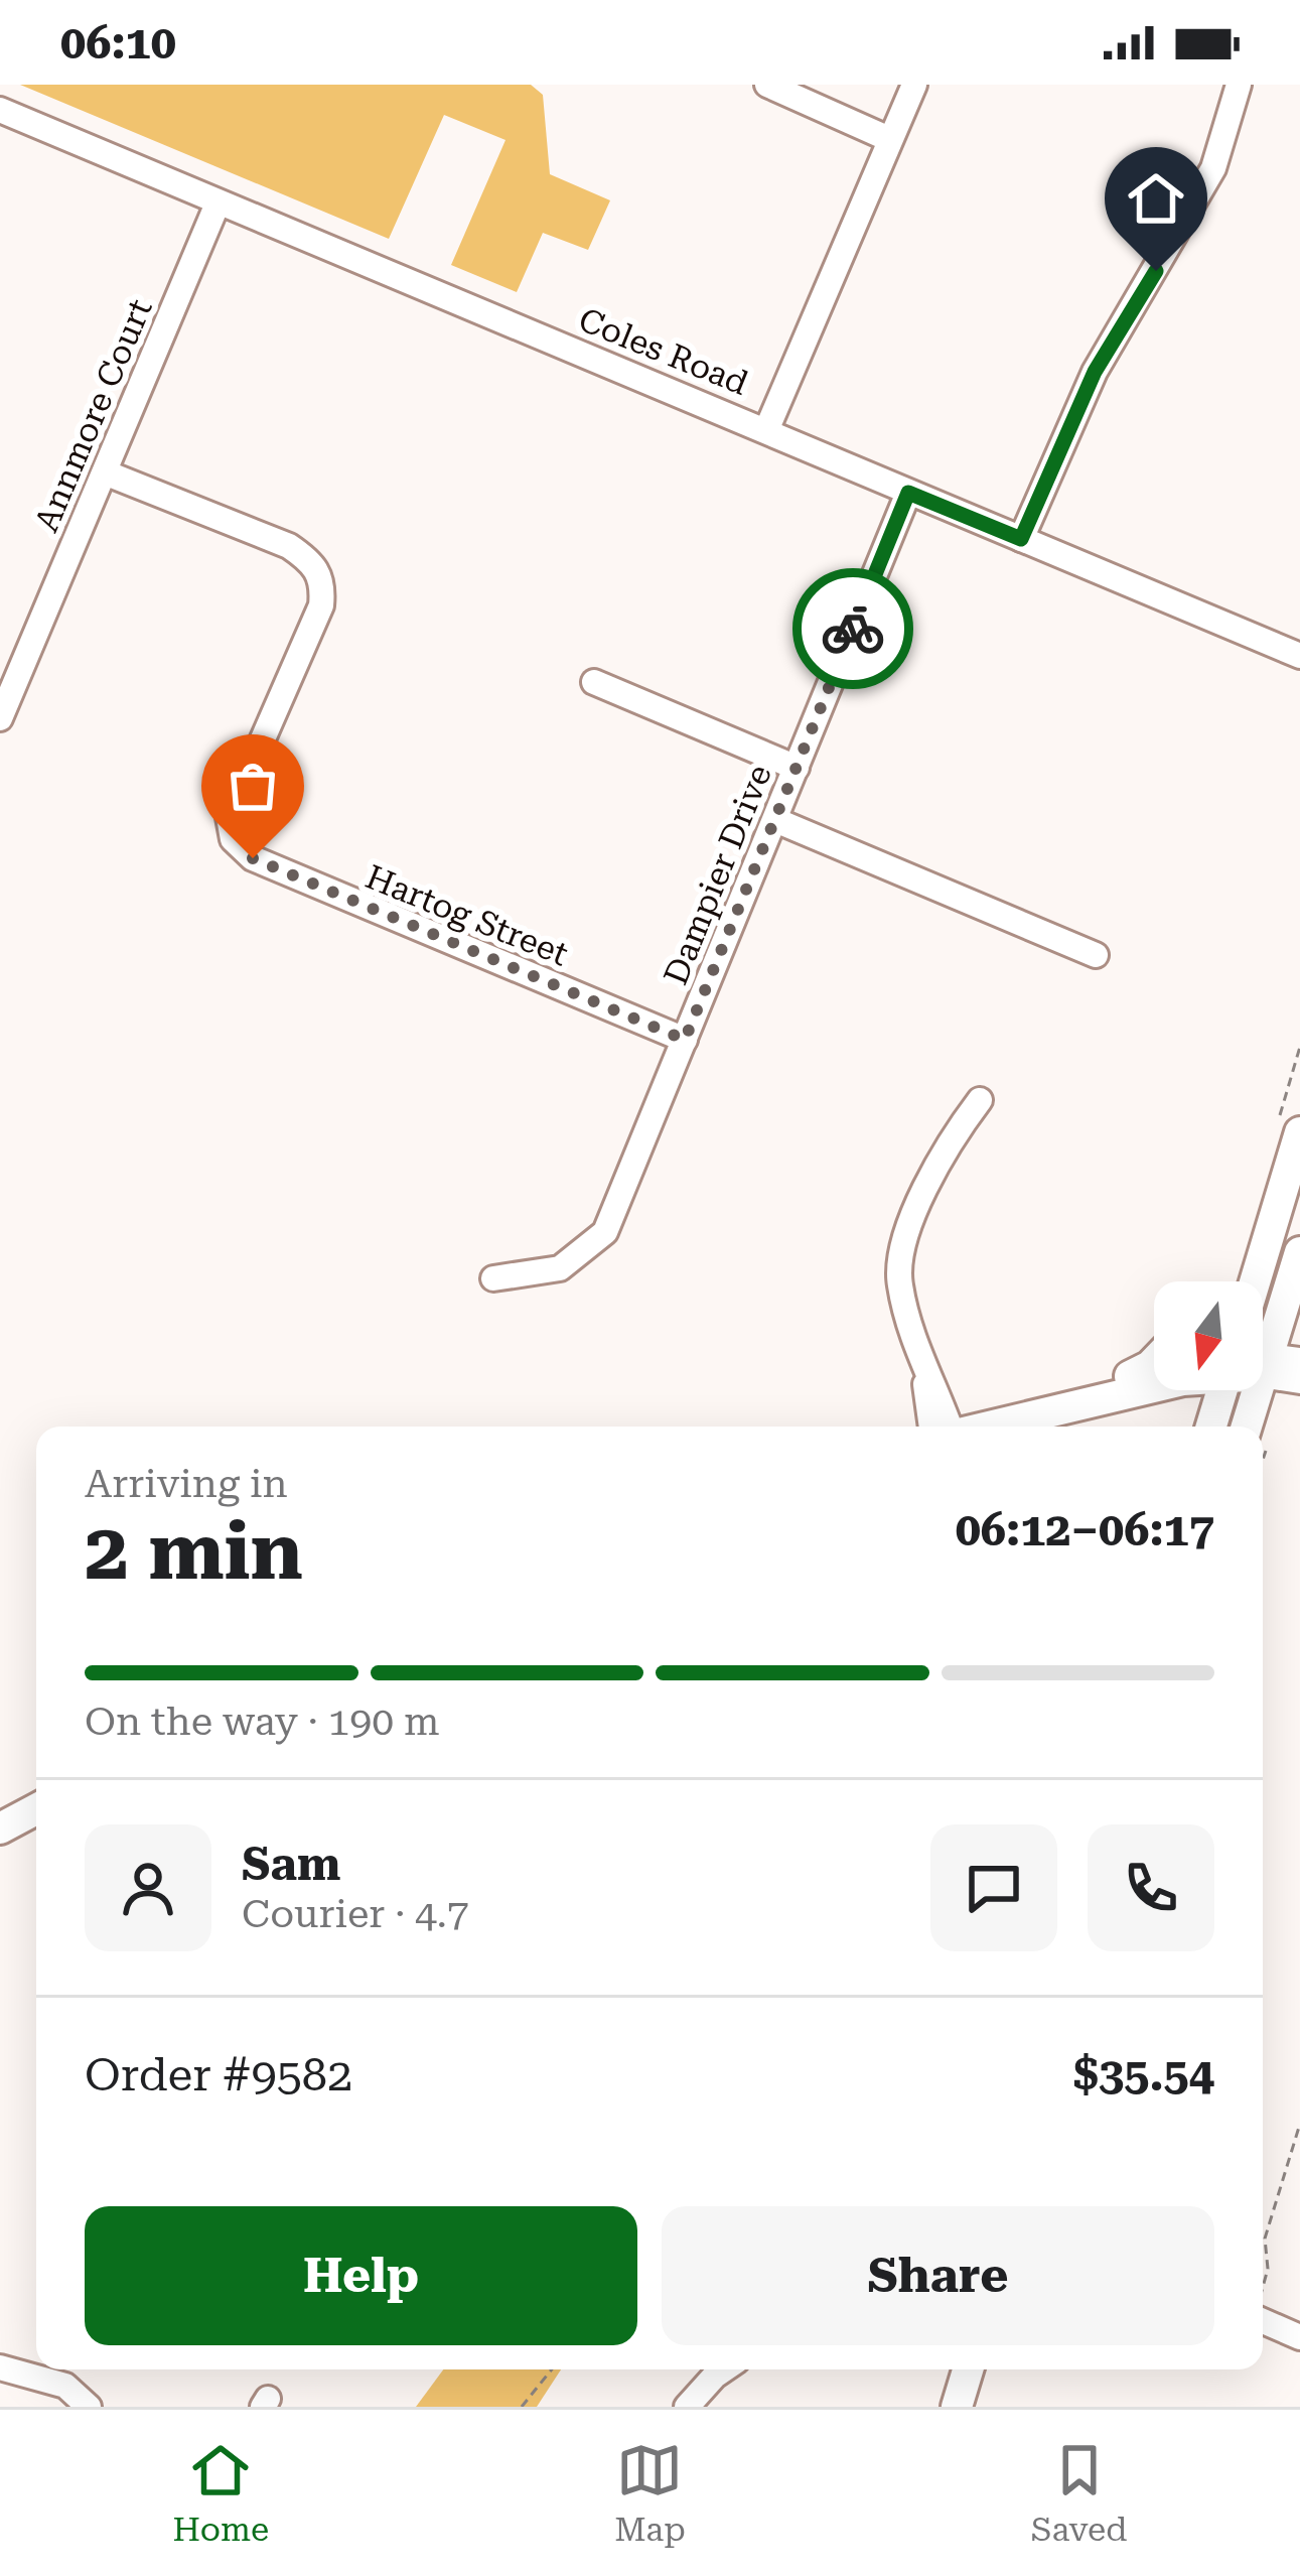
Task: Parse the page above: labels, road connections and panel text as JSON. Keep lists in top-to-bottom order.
{
  "streets": {
    "street": [
      "Coles Road",
      "Annmore Court",
      "Dampier Drive",
      "Hartog Street"
    ]
  },
  "crossings": [
    ["Coles Road", "Annmore Court"],
    ["Coles Road", "Dampier Drive"],
    ["Annmore Court", "Hartog Street"],
    ["Dampier Drive", "Hartog Street"]
  ],
  "north": "bottom",
  "page": {
    "status": "06:10",
    "heading": ["2 min", "Arriving in", "06:12–06:17"],
    "panel": [
      "Sam",
      "Courier · 4.7",
      "Order #9582",
      "$35.54"
    ],
    "bar": "On the way · 190 m",
    "buttons": ["Help", "Share"],
    "tabs": ["Home", "Map", "Saved"]
  }
}
